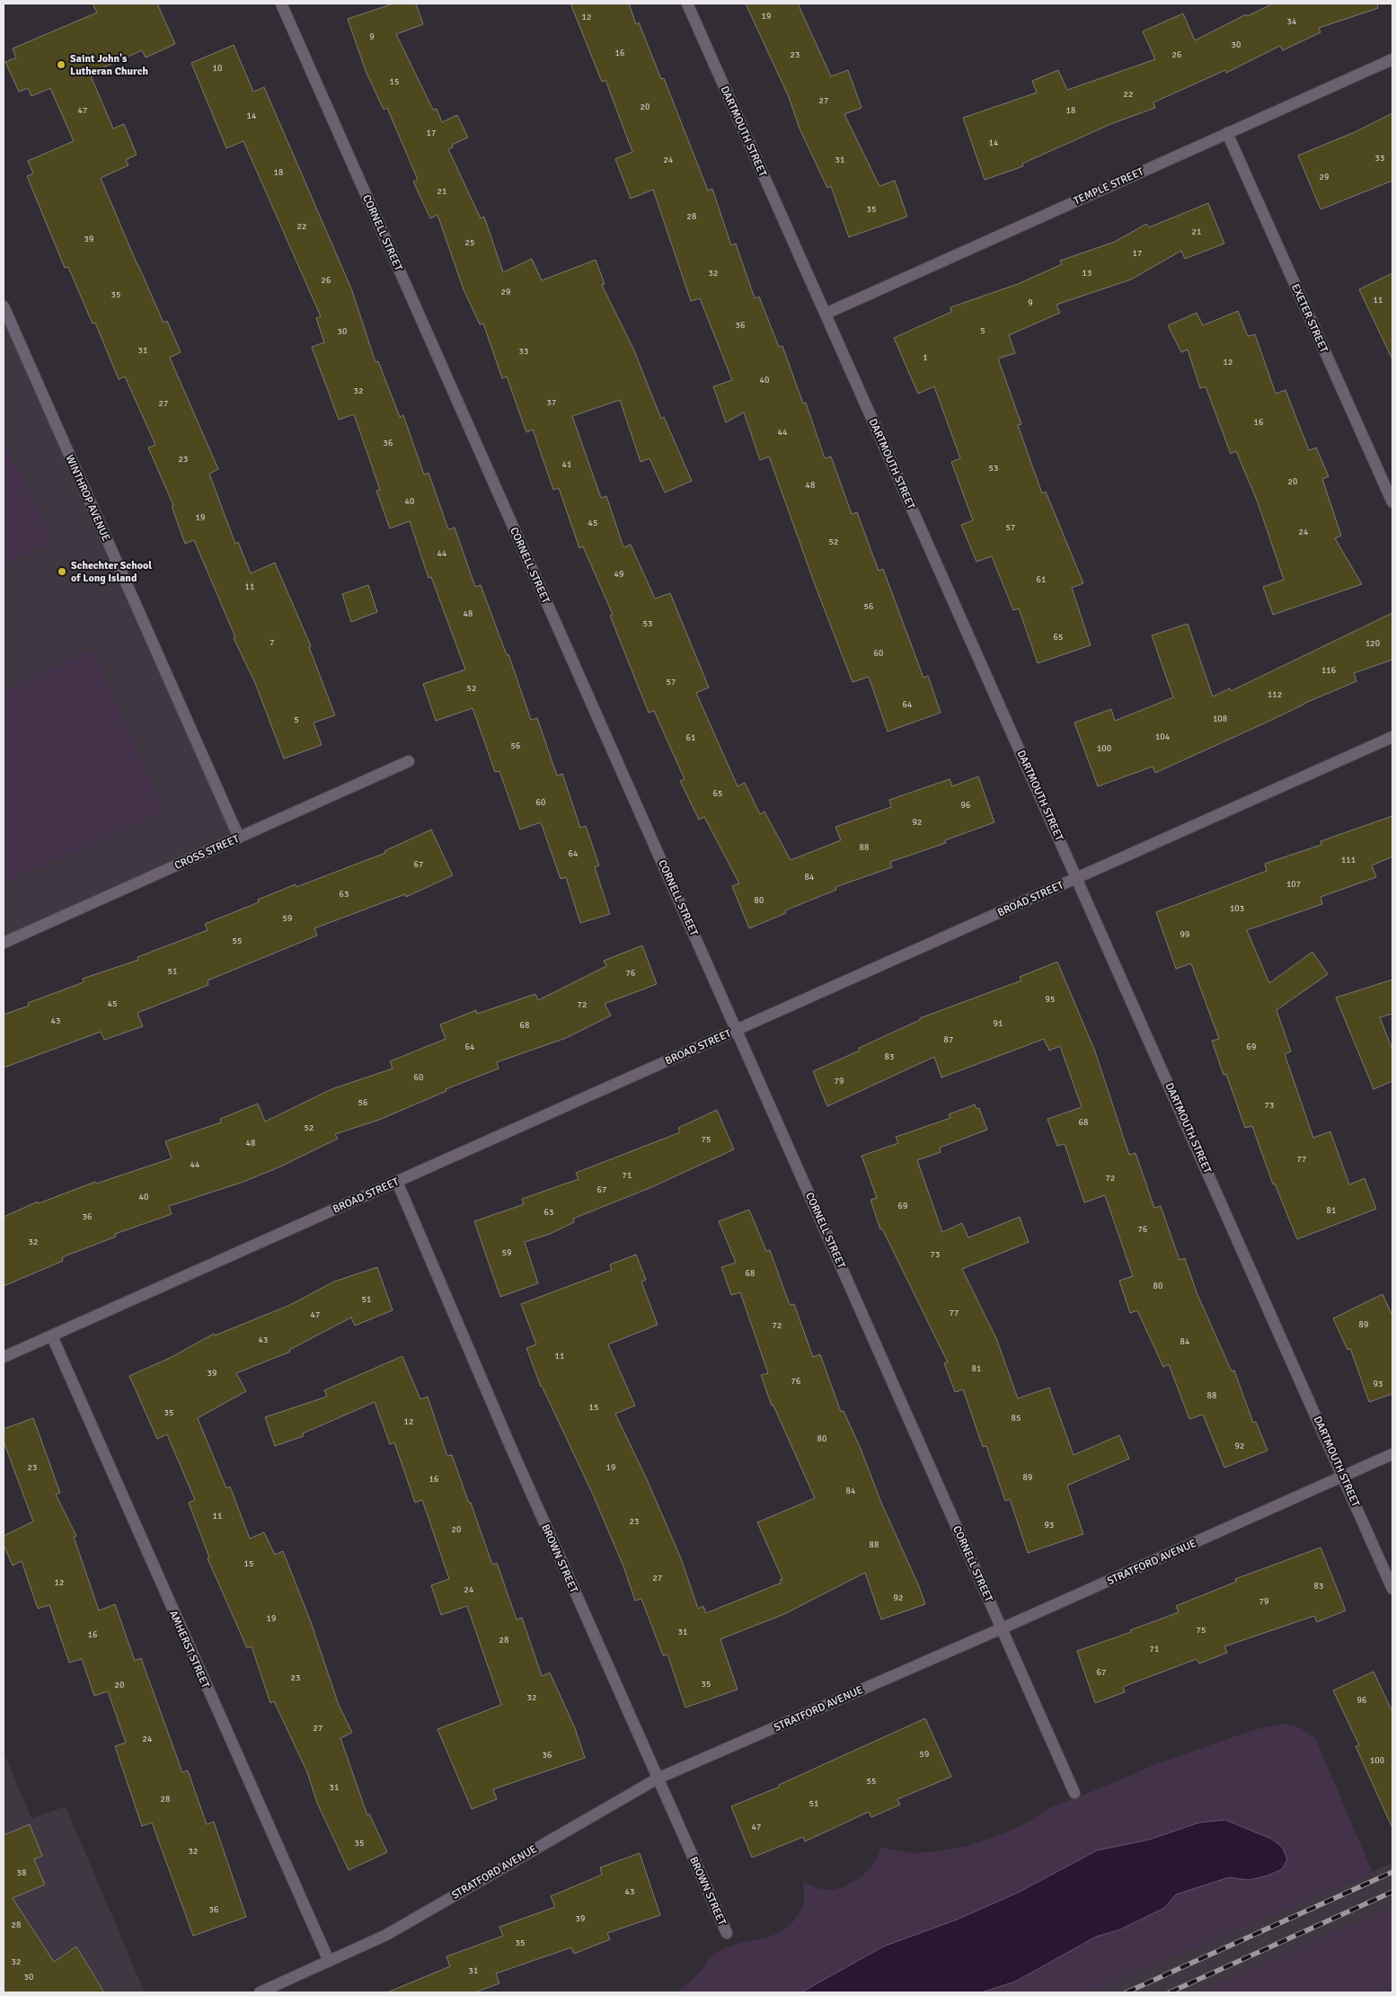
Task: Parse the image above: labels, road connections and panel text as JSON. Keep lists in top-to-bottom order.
{
  "streets": {
    "street": [
      "DARTMOUTH STREET",
      "TEMPLE STREET",
      "CORNELL STREET",
      "EXETER STREET",
      "WINTHROP AVENUE",
      "CROSS STREET",
      "BROAD STREET",
      "BROWN STREET",
      "STRATFORD AVENUE",
      "AMHERST STREET"
    ]
  },
  "crossings": [
    ["DARTMOUTH STREET", "TEMPLE STREET"],
    ["DARTMOUTH STREET", "BROAD STREET"],
    ["DARTMOUTH STREET", "STRATFORD AVENUE"],
    ["TEMPLE STREET", "EXETER STREET"],
    ["CORNELL STREET", "BROAD STREET"],
    ["CORNELL STREET", "STRATFORD AVENUE"],
    ["WINTHROP AVENUE", "CROSS STREET"],
    ["BROAD STREET", "BROWN STREET"],
    ["BROAD STREET", "AMHERST STREET"],
    ["BROWN STREET", "STRATFORD AVENUE"],
    ["STRATFORD AVENUE", "AMHERST STREET"]
  ],
  "places": ["Saint John's Lutheran Church", "Schechter School of Long Island"],
  "house_numbers": [
    "19",
    "12",
    "34",
    "9",
    "30",
    "16",
    "23",
    "26",
    "10",
    "15",
    "22",
    "27",
    "20",
    "47",
    "18",
    "14",
    "17",
    "14",
    "33",
    "24",
    "31",
    "18",
    "29",
    "21",
    "35",
    "28",
    "22",
    "21",
    "39",
    "25",
    "17",
    "32",
    "13",
    "26",
    "29",
    "35",
    "11",
    "9",
    "36",
    "5",
    "30",
    "31",
    "33",
    "1",
    "12",
    "40",
    "32",
    "37",
    "27",
    "16",
    "44",
    "36",
    "23",
    "41",
    "53",
    "20",
    "48",
    "40",
    "19",
    "45",
    "57",
    "24",
    "52",
    "44",
    "49",
    "61",
    "11",
    "56",
    "48",
    "53",
    "65",
    "7",
    "120",
    "60",
    "116",
    "57",
    "52",
    "112",
    "64",
    "108",
    "5",
    "104",
    "61",
    "56",
    "100",
    "65",
    "60",
    "96",
    "92",
    "88",
    "64",
    "111",
    "67",
    "84",
    "107",
    "63",
    "80",
    "103",
    "59",
    "99",
    "55",
    "51",
    "76",
    "95",
    "45",
    "72",
    "43",
    "91",
    "68",
    "87",
    "64",
    "69",
    "83",
    "60",
    "79",
    "56",
    "73",
    "68",
    "52",
    "75",
    "48",
    "77",
    "44",
    "71",
    "72",
    "67",
    "40",
    "69",
    "81",
    "63",
    "36",
    "76",
    "32",
    "59",
    "73",
    "68",
    "80",
    "51",
    "77",
    "47",
    "89",
    "72",
    "43",
    "84",
    "11",
    "81",
    "39",
    "76",
    "93",
    "88",
    "15",
    "35",
    "85",
    "12",
    "80",
    "92",
    "23",
    "19",
    "89",
    "16",
    "84",
    "11",
    "23",
    "93",
    "20",
    "88",
    "15",
    "27",
    "12",
    "83",
    "24",
    "92",
    "79",
    "19",
    "75",
    "31",
    "16",
    "28",
    "71",
    "67",
    "23",
    "35",
    "20",
    "32",
    "96",
    "27",
    "24",
    "59",
    "36",
    "100",
    "55",
    "31",
    "28",
    "51",
    "47",
    "35",
    "32",
    "38",
    "43",
    "36",
    "39",
    "28",
    "35",
    "32",
    "31",
    "30"
  ]
}
